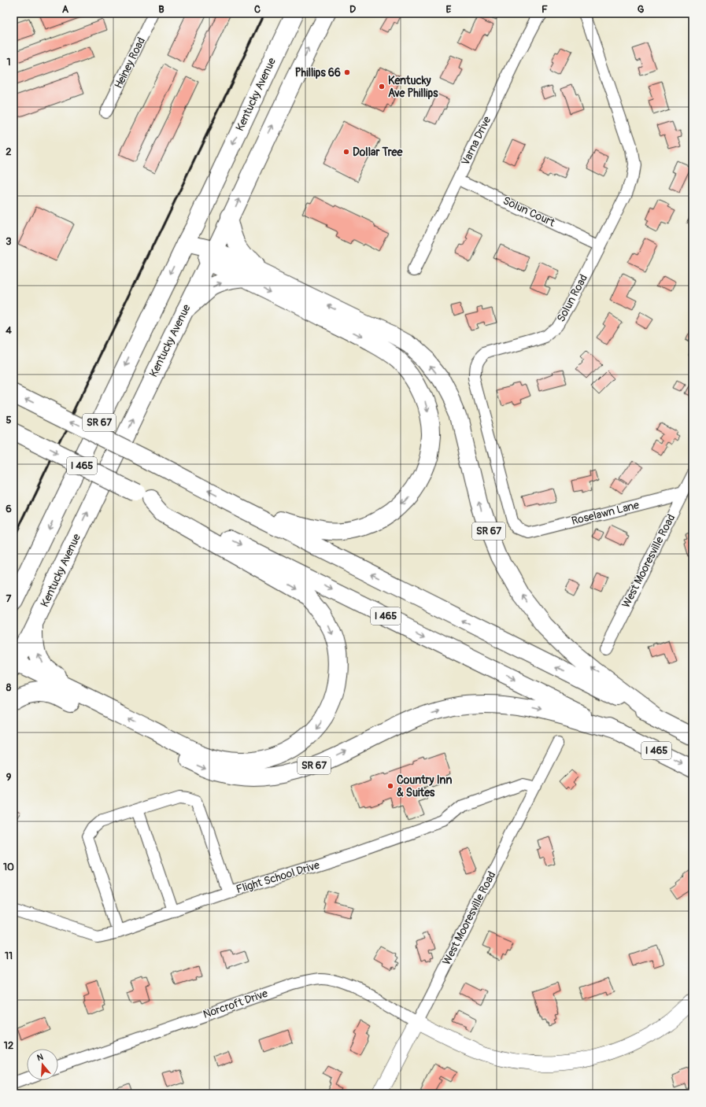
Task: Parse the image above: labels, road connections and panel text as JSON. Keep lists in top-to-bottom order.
{
  "streets": {
    "main road": ["Kentucky Avenue", "SR 67", "I 465"],
    "street": [
      "Heiney Road",
      "Varna Drive",
      "Solun Court",
      "Solun Road",
      "Roselawn Lane",
      "West Mooresville Road",
      "Flight School Drive",
      "Norcroft Drive"
    ]
  },
  "crossings": [
    ["Kentucky Avenue", "SR 67"],
    ["Varna Drive", "Solun Court"],
    ["Solun Court", "Solun Road"],
    ["Solun Road", "Roselawn Lane"],
    ["SR 67", "I 465"],
    ["Roselawn Lane", "West Mooresville Road"],
    ["West Mooresville Road", "Flight School Drive"],
    ["West Mooresville Road", "Norcroft Drive"]
  ],
  "places": [
    "Phillips 66",
    "Kentucky Ave Phillips",
    "Dollar Tree",
    "Country Inn & Suites"
  ],
  "north": "top",
  "grid": {
    "columns": [
      "A",
      "B",
      "C",
      "D",
      "E",
      "F",
      "G"
    ],
    "rows": [
      "1",
      "2",
      "3",
      "4",
      "5",
      "6",
      "7",
      "8",
      "9",
      "10",
      "11",
      "12"
    ]
  }
}
